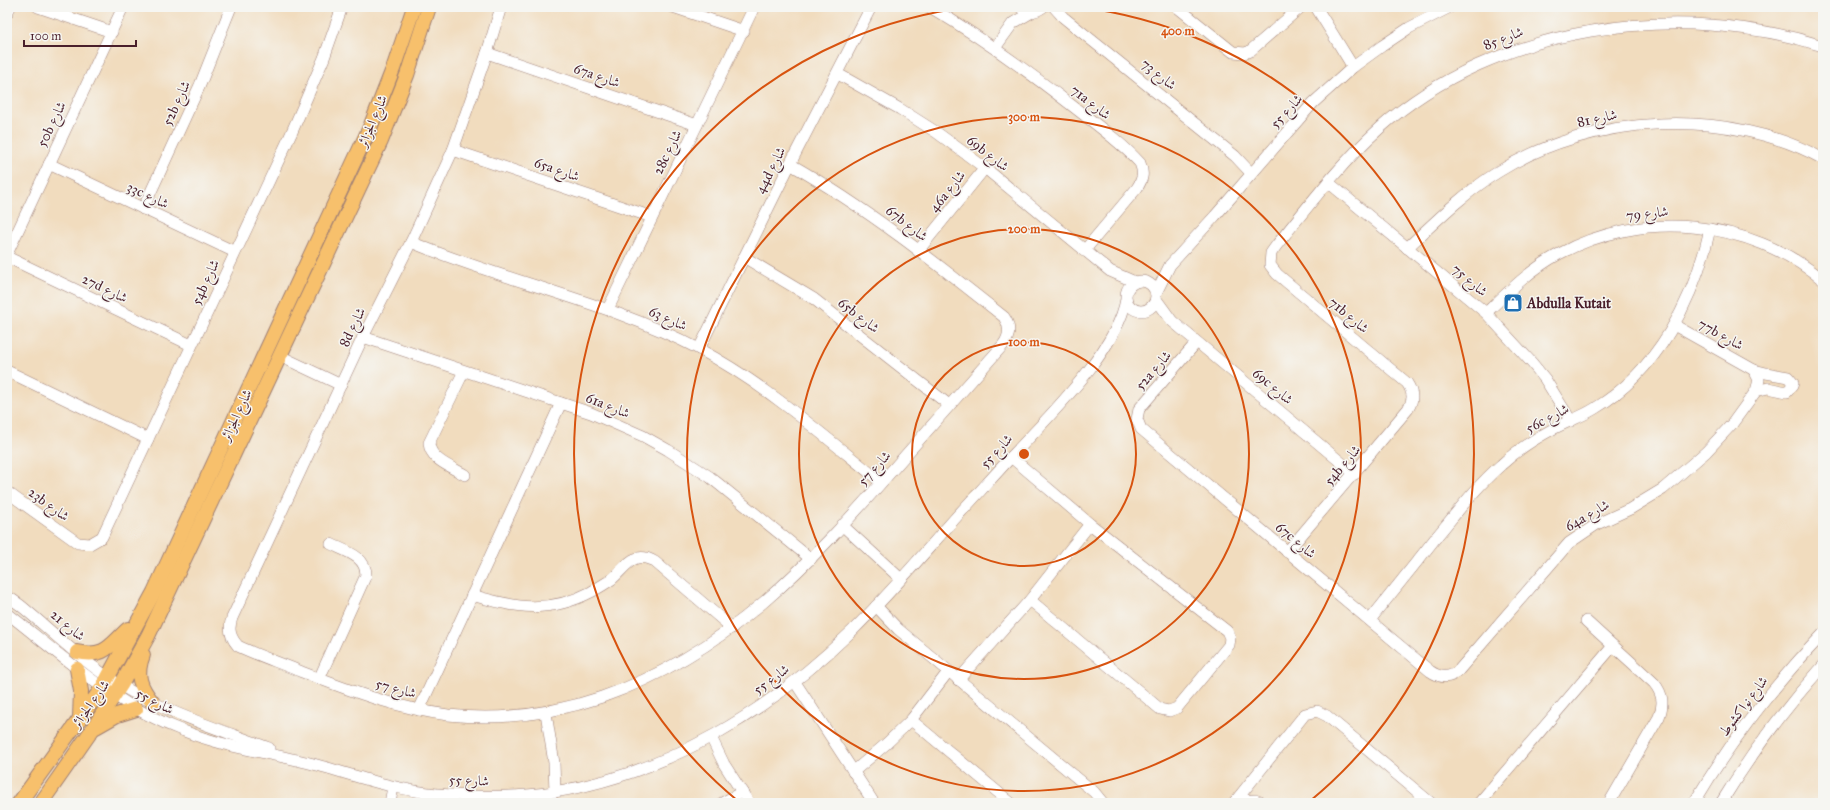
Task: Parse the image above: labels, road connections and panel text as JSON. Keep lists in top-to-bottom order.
{
  "streets": {
    "main road": ["شارع الجزائر"],
    "street": [
      "شارع 85",
      "شارع 73",
      "67a شارع",
      "71a شارع",
      "52b شارع",
      "شارع 55",
      "شارع 81",
      "50b شارع",
      "28c شارع",
      "69b شارع",
      "65a شارع",
      "44d شارع",
      "46a شارع",
      "33c شارع",
      "شارع 79",
      "67b شارع",
      "شارع 75",
      "54b شارع",
      "27d شارع",
      "65b شارع",
      "71b شارع",
      "شارع 63",
      "8d شارع",
      "77b شارع",
      "52a شارع",
      "69c شارع",
      "61a شارع",
      "56c شارع",
      "شارع 57",
      "23b شارع",
      "64a شارع",
      "67c شارع",
      "شارع 21",
      "شارع نواكشوط"
    ]
  },
  "crossings": [
    ["شارع 85", "شارع 75"],
    ["شارع 85", "71b شارع"],
    ["شارع 73", "شارع 55"],
    ["67a شارع", "28c شارع"],
    ["67a شارع", "8d شارع"],
    ["71a شارع", "69b شارع"],
    ["52b شارع", "33c شارع"],
    ["شارع 55", "شارع الجزائر"],
    ["شارع 55", "69b شارع"],
    ["شارع 55", "69c شارع"],
    ["شارع 55", "شارع 21"],
    ["شارع 81", "شارع 75"],
    ["شارع الجزائر", "شارع 21"],
    ["50b شارع", "33c شارع"],
    ["28c شارع", "65a شارع"],
    ["28c شارع", "شارع 63"],
    ["69b شارع", "44d شارع"],
    ["69b شارع", "46a شارع"],
    ["69b شارع", "69c شارع"],
    ["65a شارع", "8d شارع"],
    ["44d شارع", "67b شارع"],
    ["44d شارع", "65b شارع"],
    ["44d شارع", "شارع 63"],
    ["46a شارع", "67b شارع"],
    ["33c شارع", "54b شارع"],
    ["شارع 79", "شارع 75"],
    ["شارع 79", "56c شارع"],
    ["67b شارع", "شارع 57"],
    ["شارع 75", "56c شارع"],
    ["54b شارع", "27d شارع"],
    ["54b شارع", "71b شارع"],
    ["54b شارع", "69c شارع"],
    ["54b شارع", "23b شارع"],
    ["54b شارع", "67c شارع"],
    ["65b شارع", "شارع 57"],
    ["شارع 63", "8d شارع"],
    ["شارع 63", "شارع 57"],
    ["8d شارع", "61a شارع"],
    ["8d شارع", "شارع 57"],
    ["77b شارع", "56c شارع"],
    ["52a شارع", "69c شارع"],
    ["52a شارع", "67c شارع"],
    ["61a شارع", "شارع 57"],
    ["56c شارع", "67c شارع"],
    ["64a شارع", "67c شارع"]
  ],
  "places": {
    "shop": ["Abdulla Kutait"]
  },
  "scale_bar": "100 m",
  "rings": [
    "400 m",
    "300 m",
    "200 m",
    "100 m"
  ]
}
